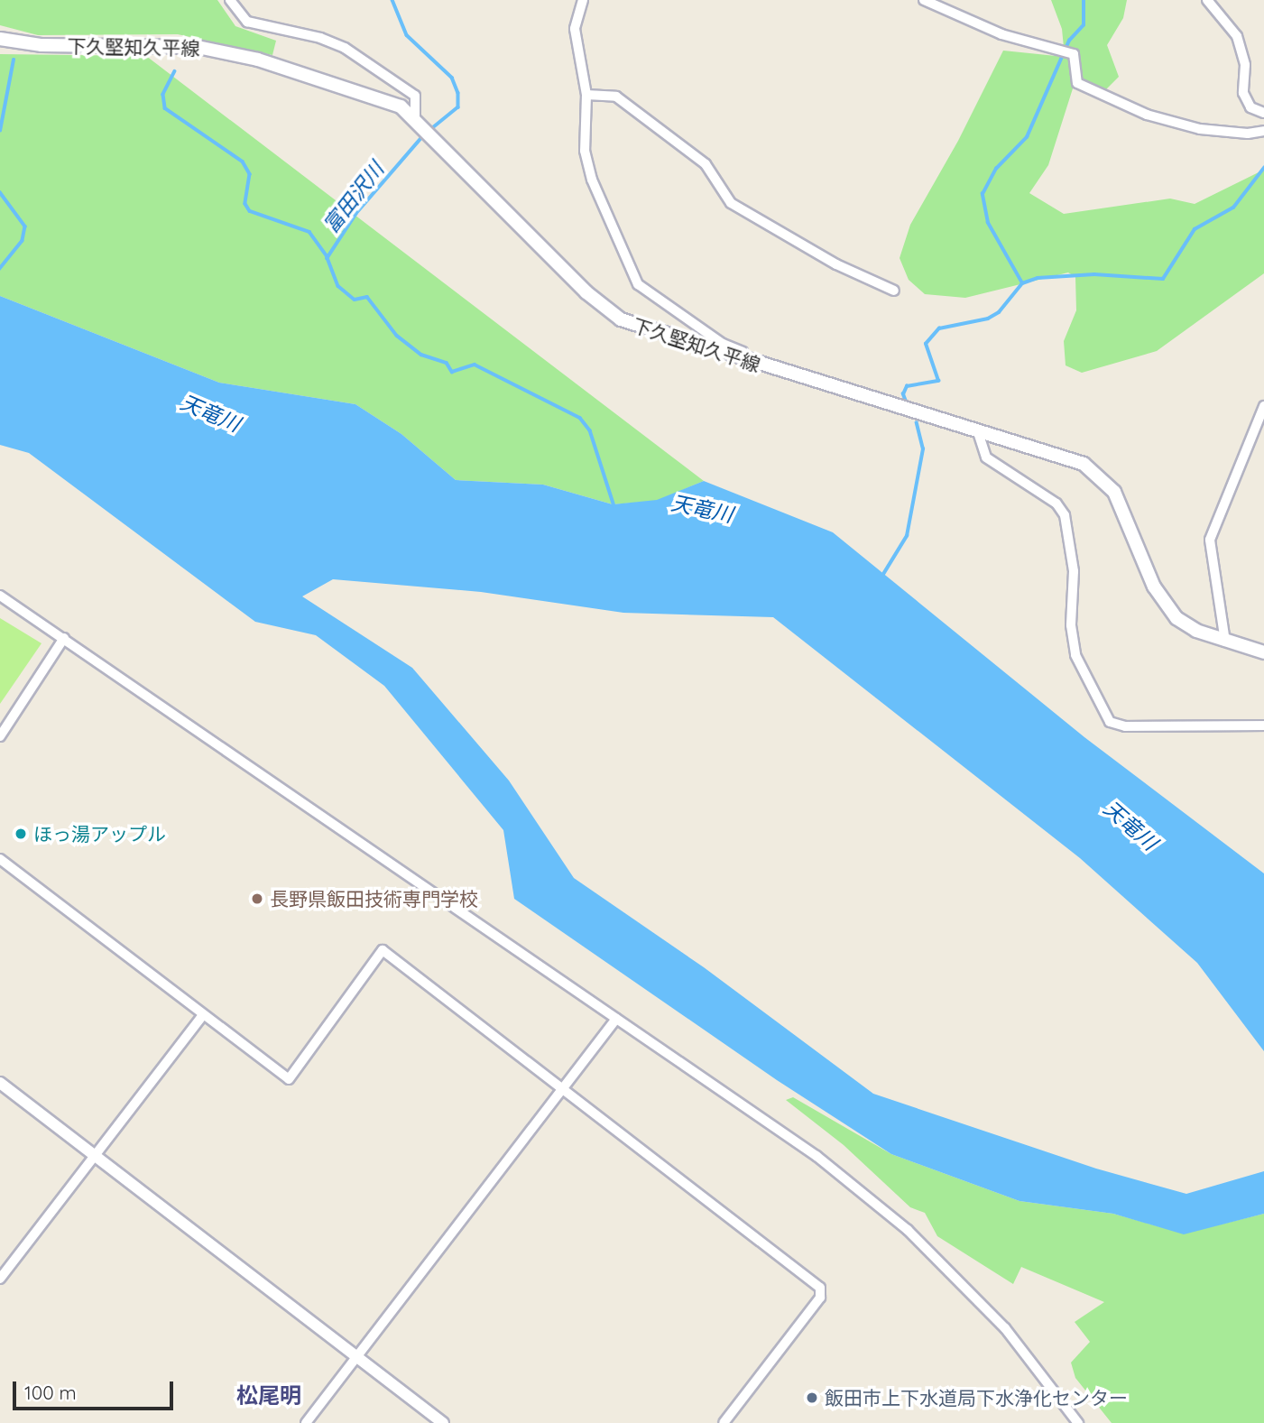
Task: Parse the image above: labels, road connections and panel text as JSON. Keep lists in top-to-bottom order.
{
  "streets": {
    "main road": ["下久堅知久平線"]
  },
  "districts": ["松尾明"],
  "water": ["富田沢川", "天竜川"],
  "places": ["ほっ湯アップル", "長野県飯田技術専門学校", "飯田市上下水道局下水浄化センター"],
  "scale_bar": "100 m"
}
